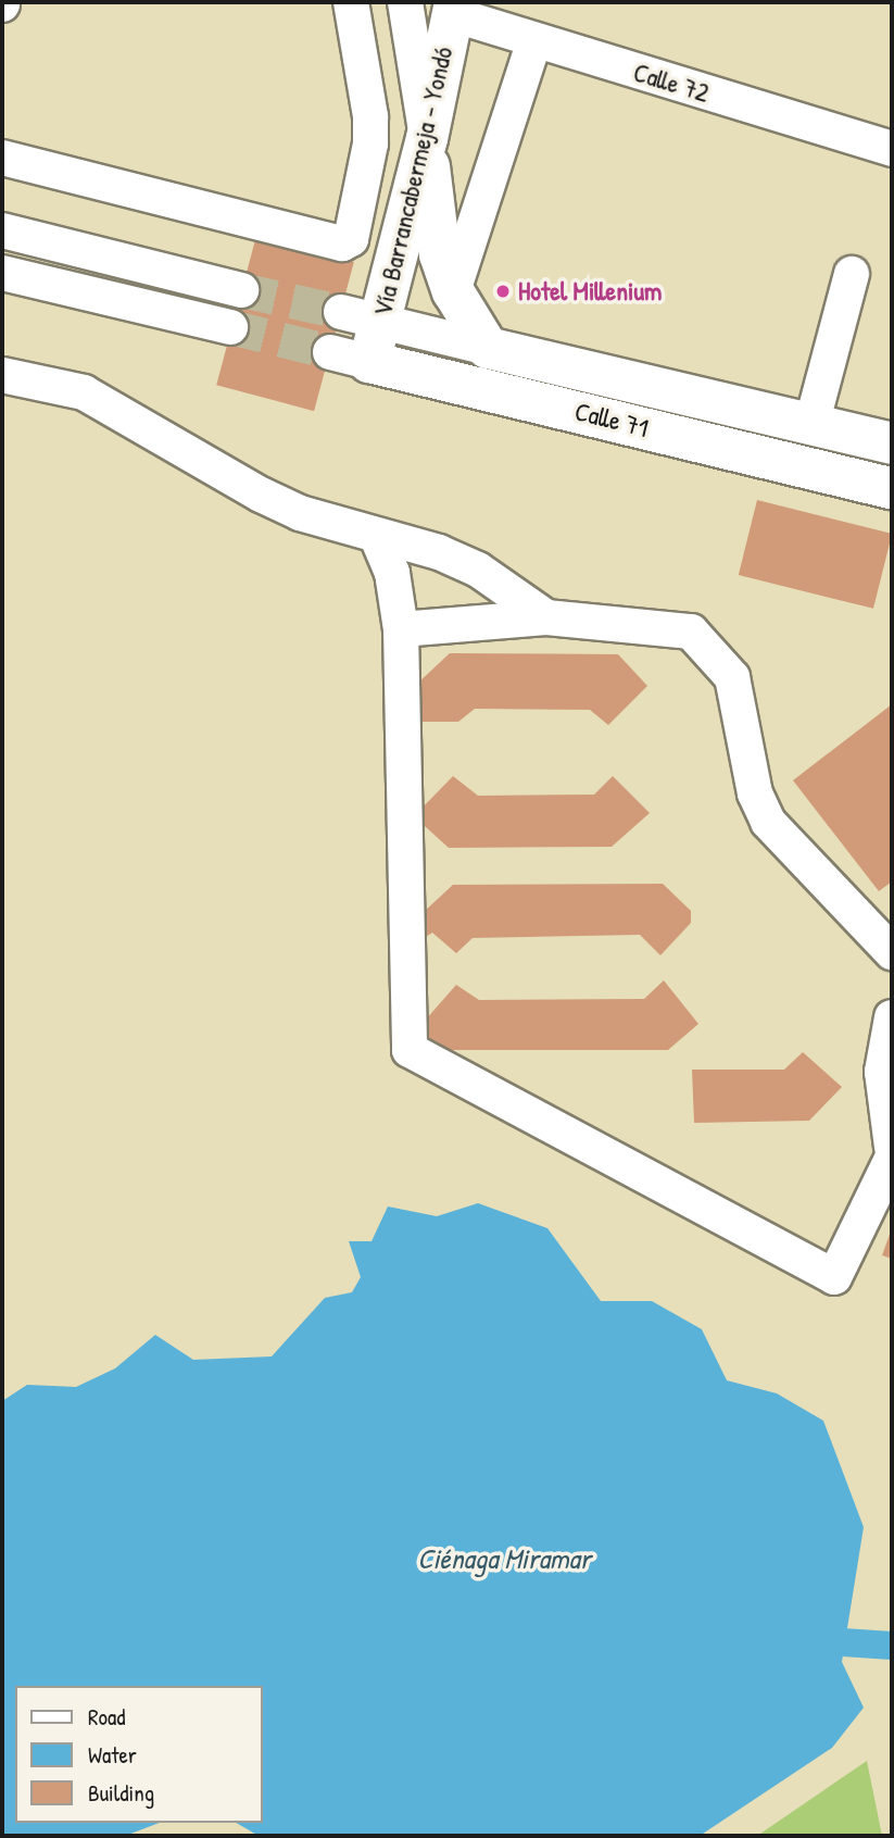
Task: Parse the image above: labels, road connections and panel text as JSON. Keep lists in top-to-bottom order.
{
  "streets": {
    "main road": ["Vía Barrancabermeja - Yondó", "Calle 71"],
    "street": ["Calle 72"]
  },
  "crossings": [
    ["Calle 72", "Vía Barrancabermeja - Yondó"],
    ["Vía Barrancabermeja - Yondó", "Calle 71"]
  ],
  "water": ["Ciénaga Miramar"],
  "places": ["Hotel Millenium"],
  "legend": ["Road", "Water", "Building"]
}
